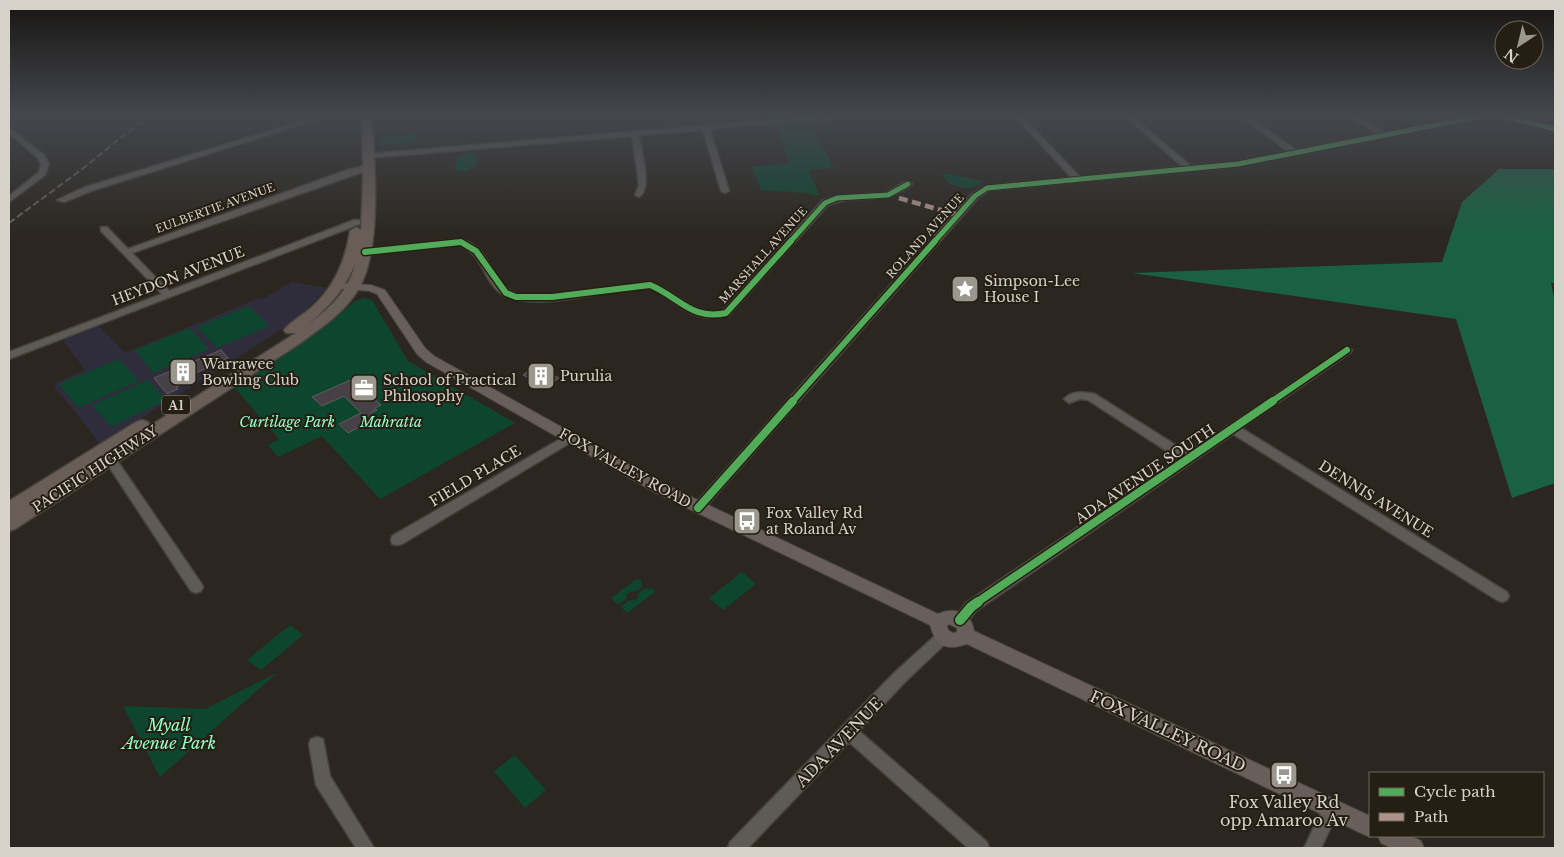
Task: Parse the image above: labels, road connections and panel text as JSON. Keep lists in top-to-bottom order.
{
  "streets": {
    "highway": ["A1", "PACIFIC HIGHWAY"],
    "main road": ["FOX VALLEY ROAD"],
    "street": [
      "EULBERTIE AVENUE",
      "ROLAND AVENUE",
      "MARSHALL AVENUE",
      "HEYDON AVENUE",
      "ADA AVENUE SOUTH",
      "FIELD PLACE",
      "DENNIS AVENUE",
      "ADA AVENUE"
    ]
  },
  "crossings": [
    ["EULBERTIE AVENUE", "PACIFIC HIGHWAY"],
    ["ROLAND AVENUE", "FOX VALLEY ROAD"],
    ["MARSHALL AVENUE", "PACIFIC HIGHWAY"],
    ["HEYDON AVENUE", "PACIFIC HIGHWAY"],
    ["FOX VALLEY ROAD", "PACIFIC HIGHWAY"],
    ["FOX VALLEY ROAD", "ADA AVENUE SOUTH"],
    ["FOX VALLEY ROAD", "FIELD PLACE"],
    ["FOX VALLEY ROAD", "ADA AVENUE"],
    ["ADA AVENUE SOUTH", "DENNIS AVENUE"]
  ],
  "parks": ["Curtilage Park", "Mahratta", "Myall Avenue Park"],
  "places": {
    "place": ["Simpson-Lee House I"],
    "building": ["Warrawee Bowling Club", "Purulia"],
    "office": ["School of Practical Philosophy"],
    "bus stop": ["Fox Valley Rd at Roland Av", "Fox Valley Rd opp Amaroo Av"]
  },
  "legend": ["Cycle path", "Path"],
  "north": "bottom left"
}
